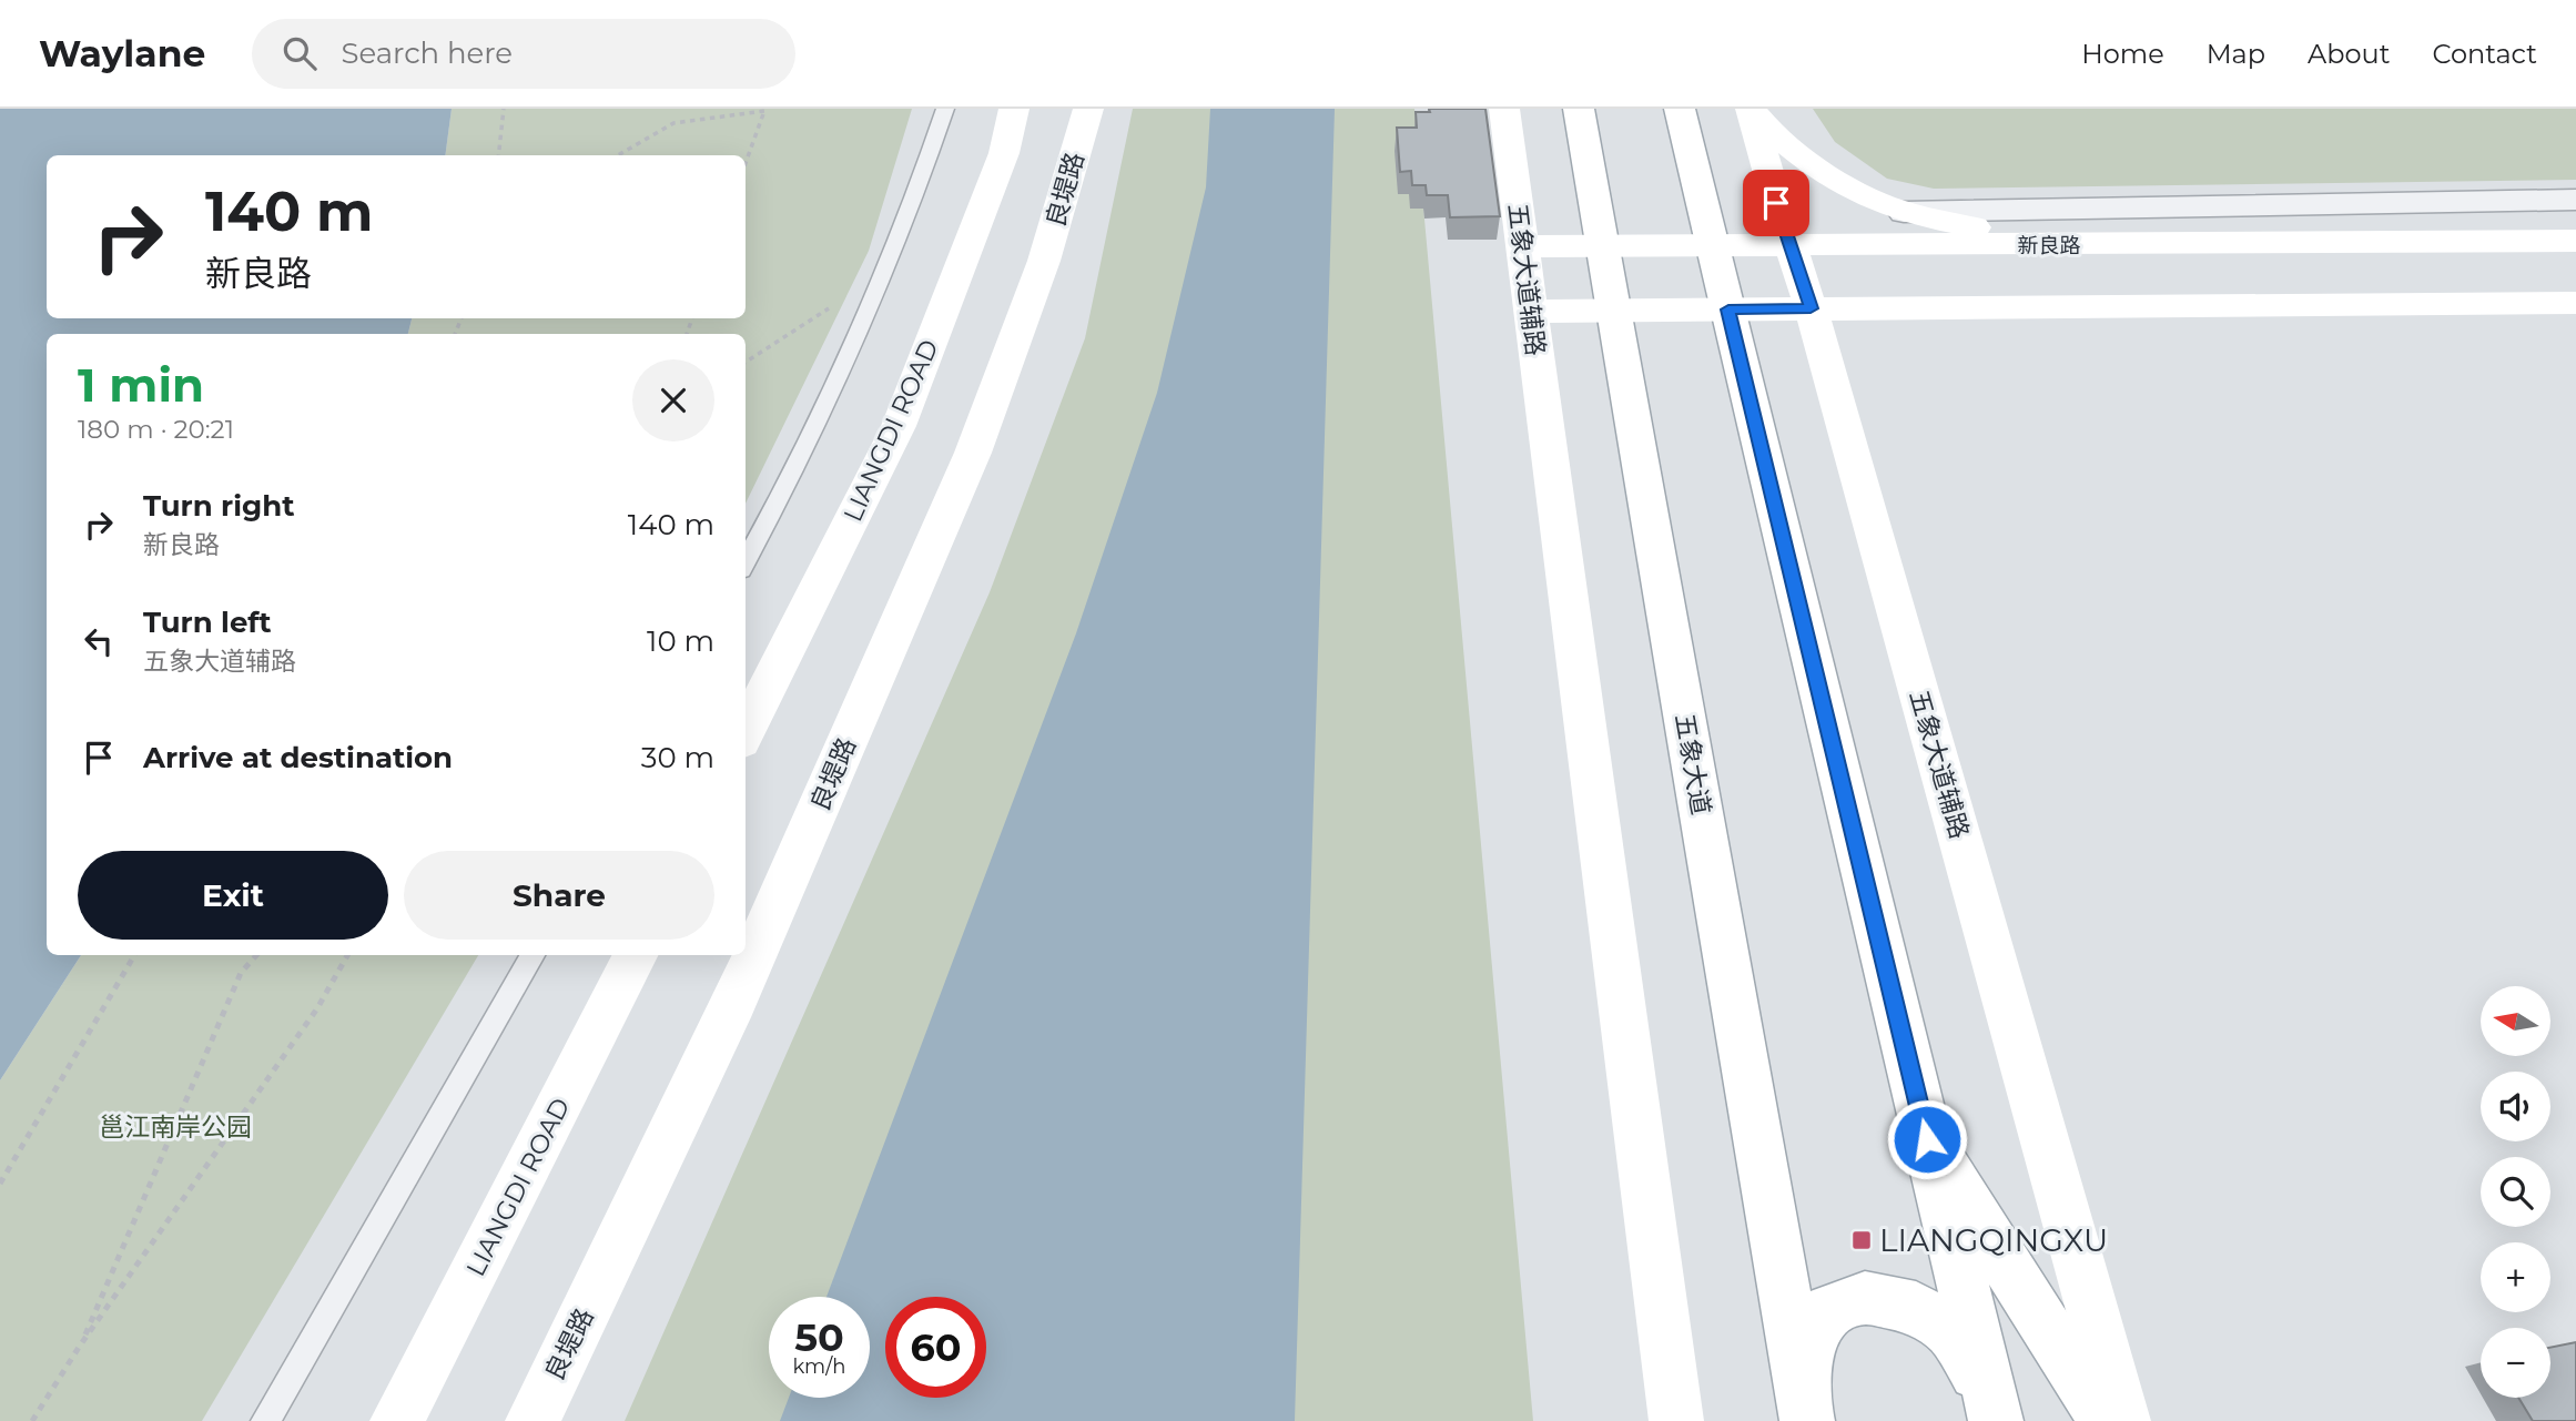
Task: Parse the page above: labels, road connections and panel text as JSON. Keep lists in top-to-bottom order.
{
  "streets": {
    "main road": [
      "良堤路",
      "新良路",
      "五象大道辅路",
      "LIANGDI ROAD",
      "五象大道"
    ]
  },
  "crossings": [
    ["新良路", "五象大道辅路"],
    ["新良路", "五象大道"]
  ],
  "parks": ["邕江南岸公园"],
  "places": {
    "transit": ["LIANGQINGXU"]
  },
  "north": "left",
  "page": {
    "header": "Waylane",
    "search": "Search here",
    "nav": [
      "Home",
      "Map",
      "About",
      "Contact"
    ],
    "turn": ["140 m", "新良路"],
    "heading": ["1 min", "180 m · 20:21"],
    "list": [
      {
        "name": "Turn right",
        "note": "新良路",
        "value": "140 m"
      },
      {
        "name": "Turn left",
        "note": "五象大道辅路",
        "value": "10 m"
      },
      {
        "name": "Arrive at destination",
        "value": "30 m"
      }
    ],
    "buttons": ["Exit", "Share"],
    "map_buttons": ["+", "−"],
    "speed": "50 km/h",
    "limit": "60"
  }
}
